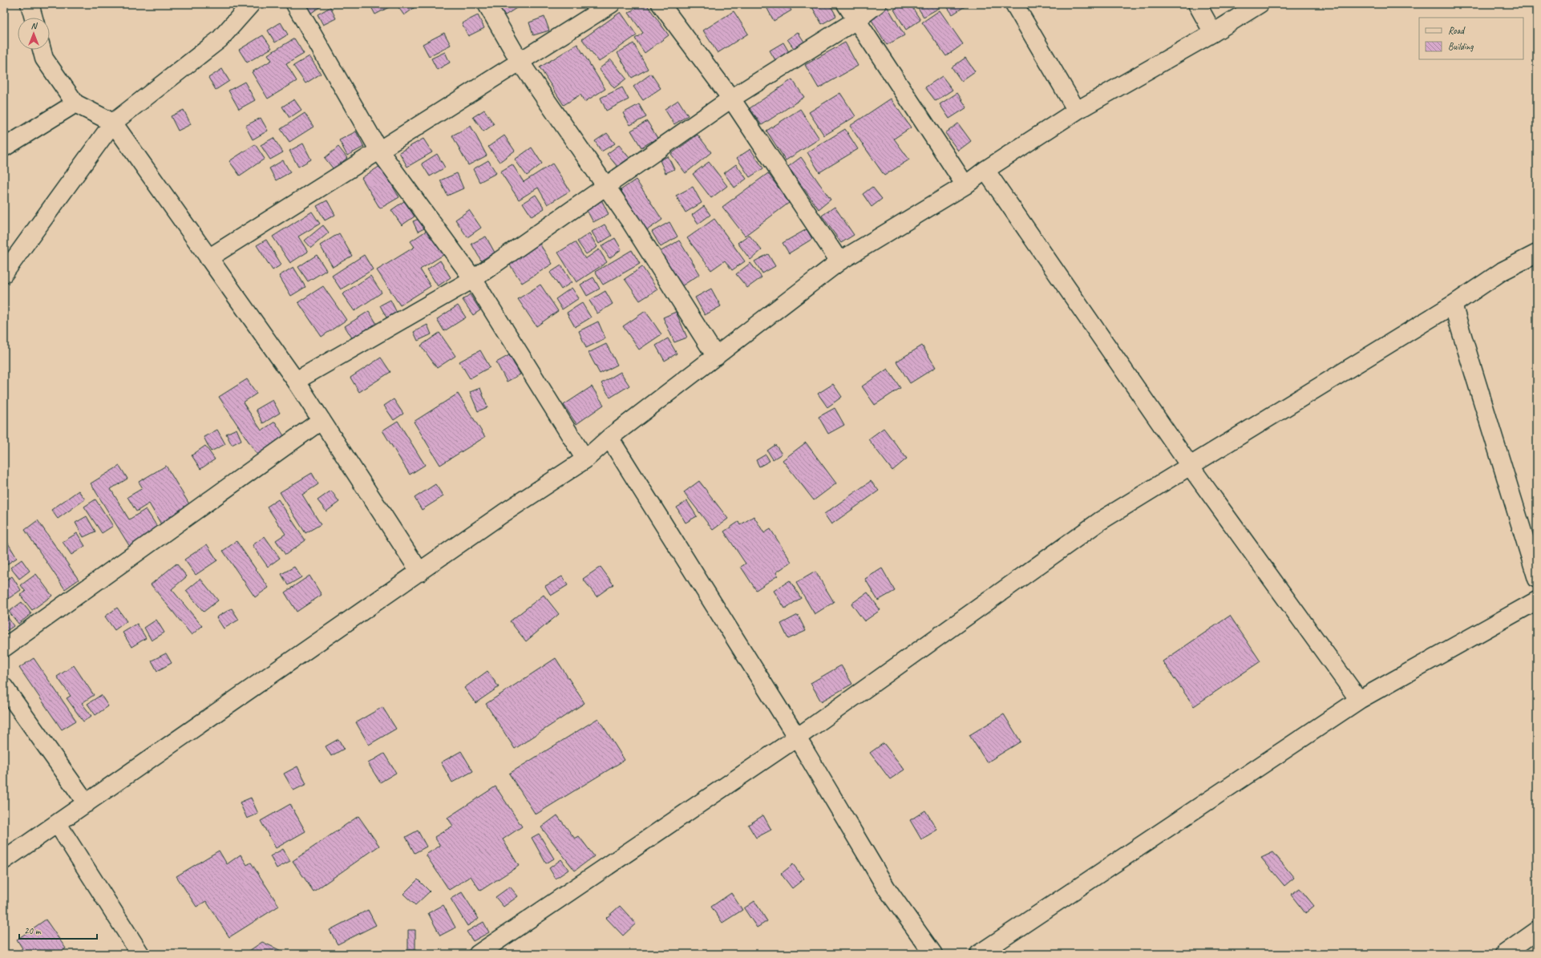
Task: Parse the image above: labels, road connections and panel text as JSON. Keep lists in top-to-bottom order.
{
  "legend": ["Road", "Building"],
  "scale_bar": "20 m",
  "north": "top"
}
